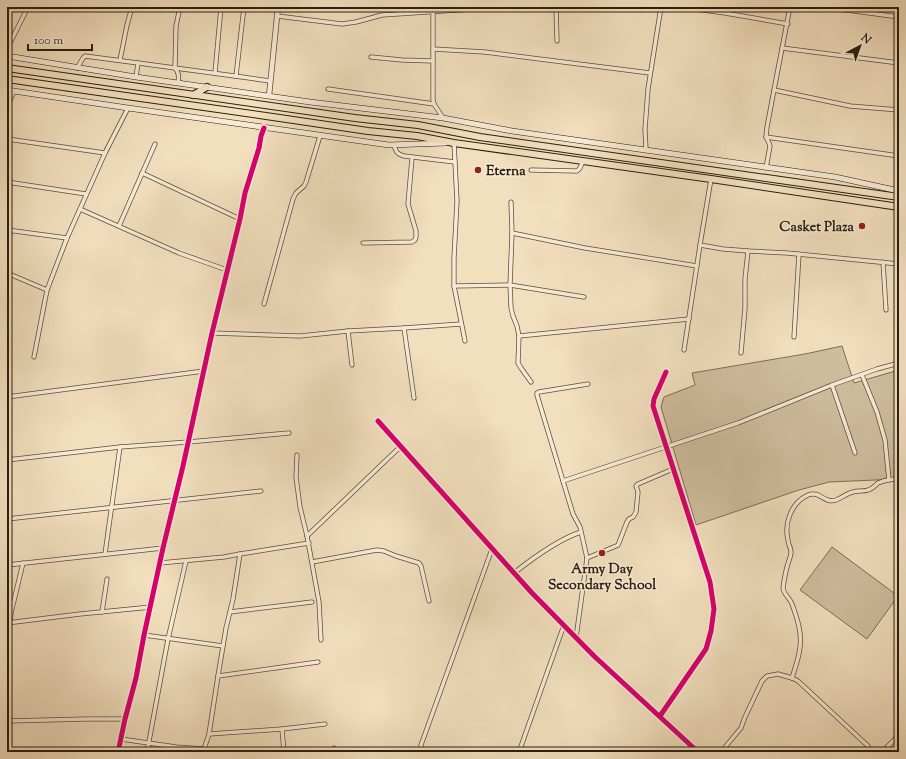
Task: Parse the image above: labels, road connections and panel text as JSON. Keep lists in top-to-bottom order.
{
  "places": ["Eterna", "Casket Plaza", "Army Day Secondary School"],
  "scale_bar": "100 m",
  "north": "top right"
}
